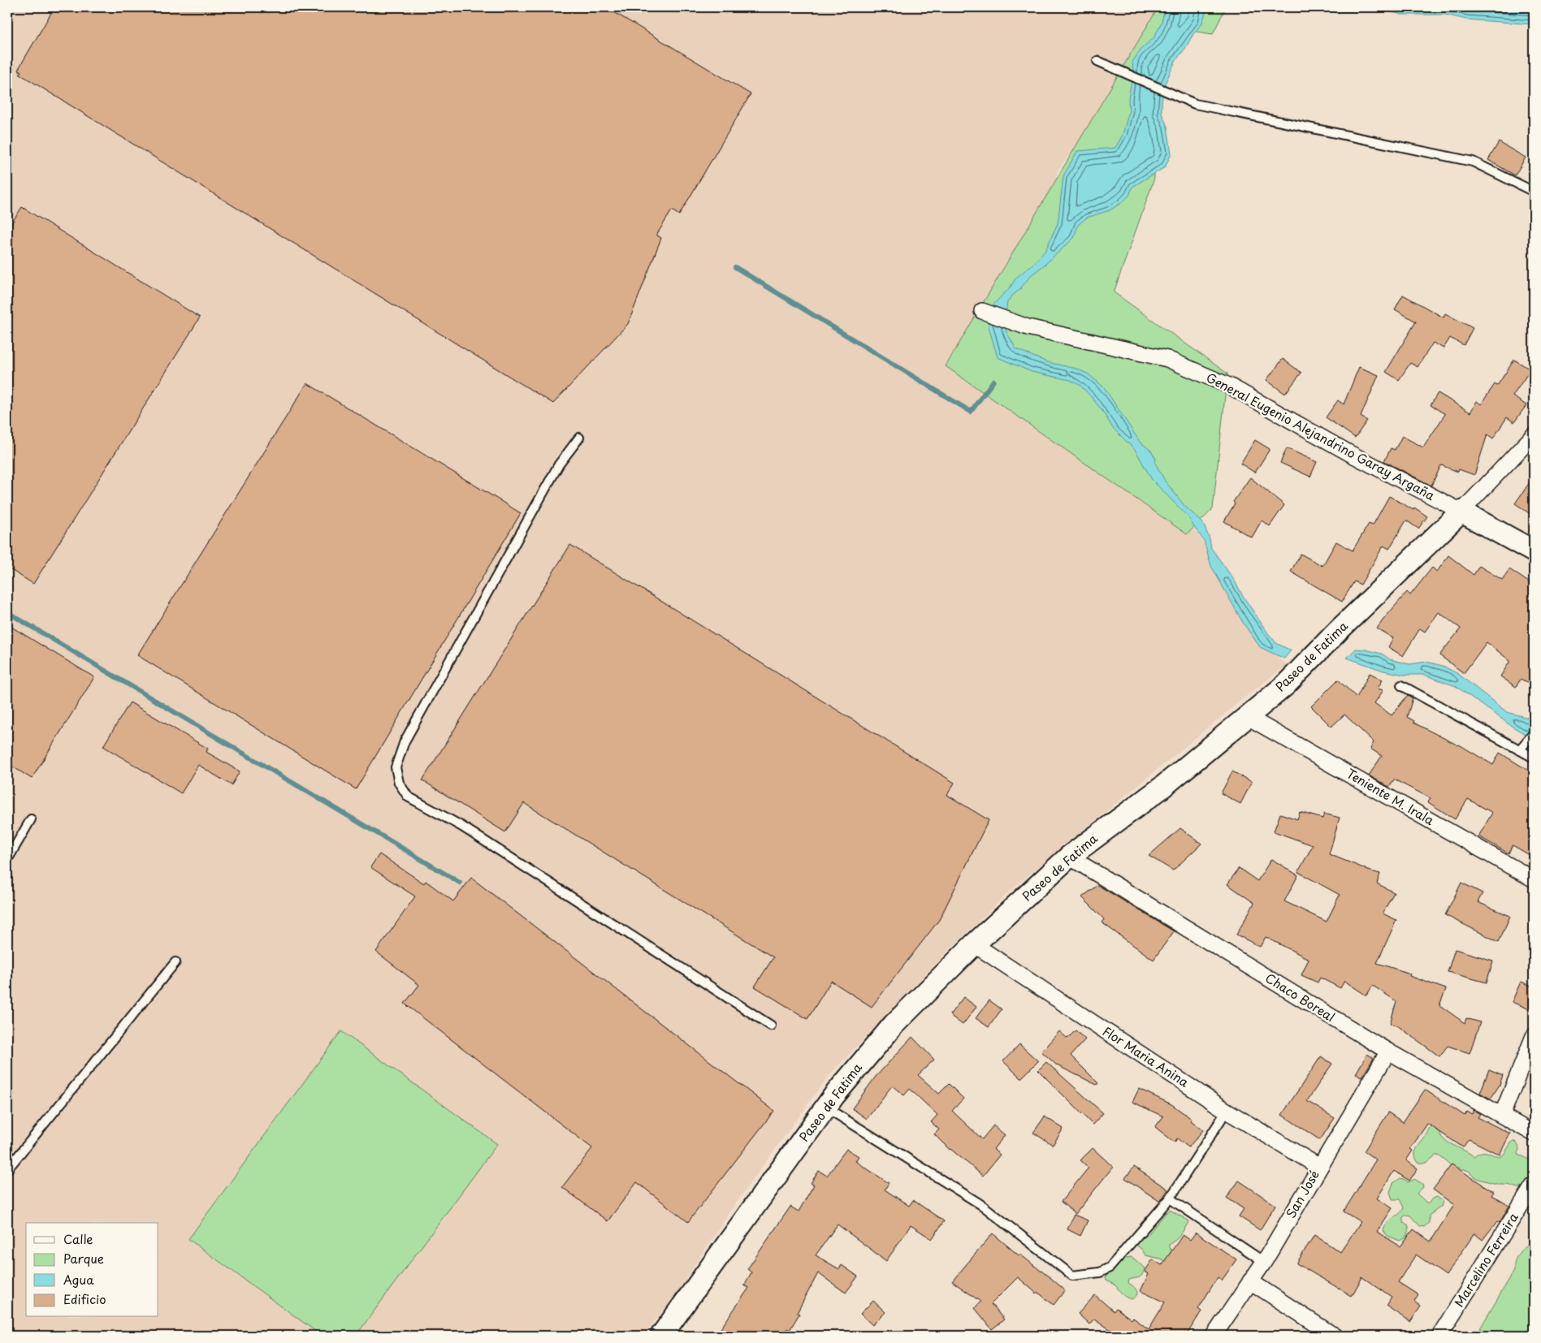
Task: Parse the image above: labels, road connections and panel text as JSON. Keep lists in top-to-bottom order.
{
  "streets": {
    "street": [
      "General Eugenio Alejandrino Garay Argaña",
      "Paseo de Fatima",
      "Teniente M. Irala",
      "Chaco Boreal",
      "Flor Maria Anina",
      "San José",
      "Marcelino Ferreira"
    ]
  },
  "crossings": [
    ["General Eugenio Alejandrino Garay Argaña", "Paseo de Fatima"],
    ["Paseo de Fatima", "Teniente M. Irala"],
    ["Paseo de Fatima", "Chaco Boreal"],
    ["Paseo de Fatima", "Flor Maria Anina"],
    ["Chaco Boreal", "San José"],
    ["Flor Maria Anina", "San José"]
  ],
  "legend": [
    "Calle",
    "Parque",
    "Agua",
    "Edificio"
  ]
}
